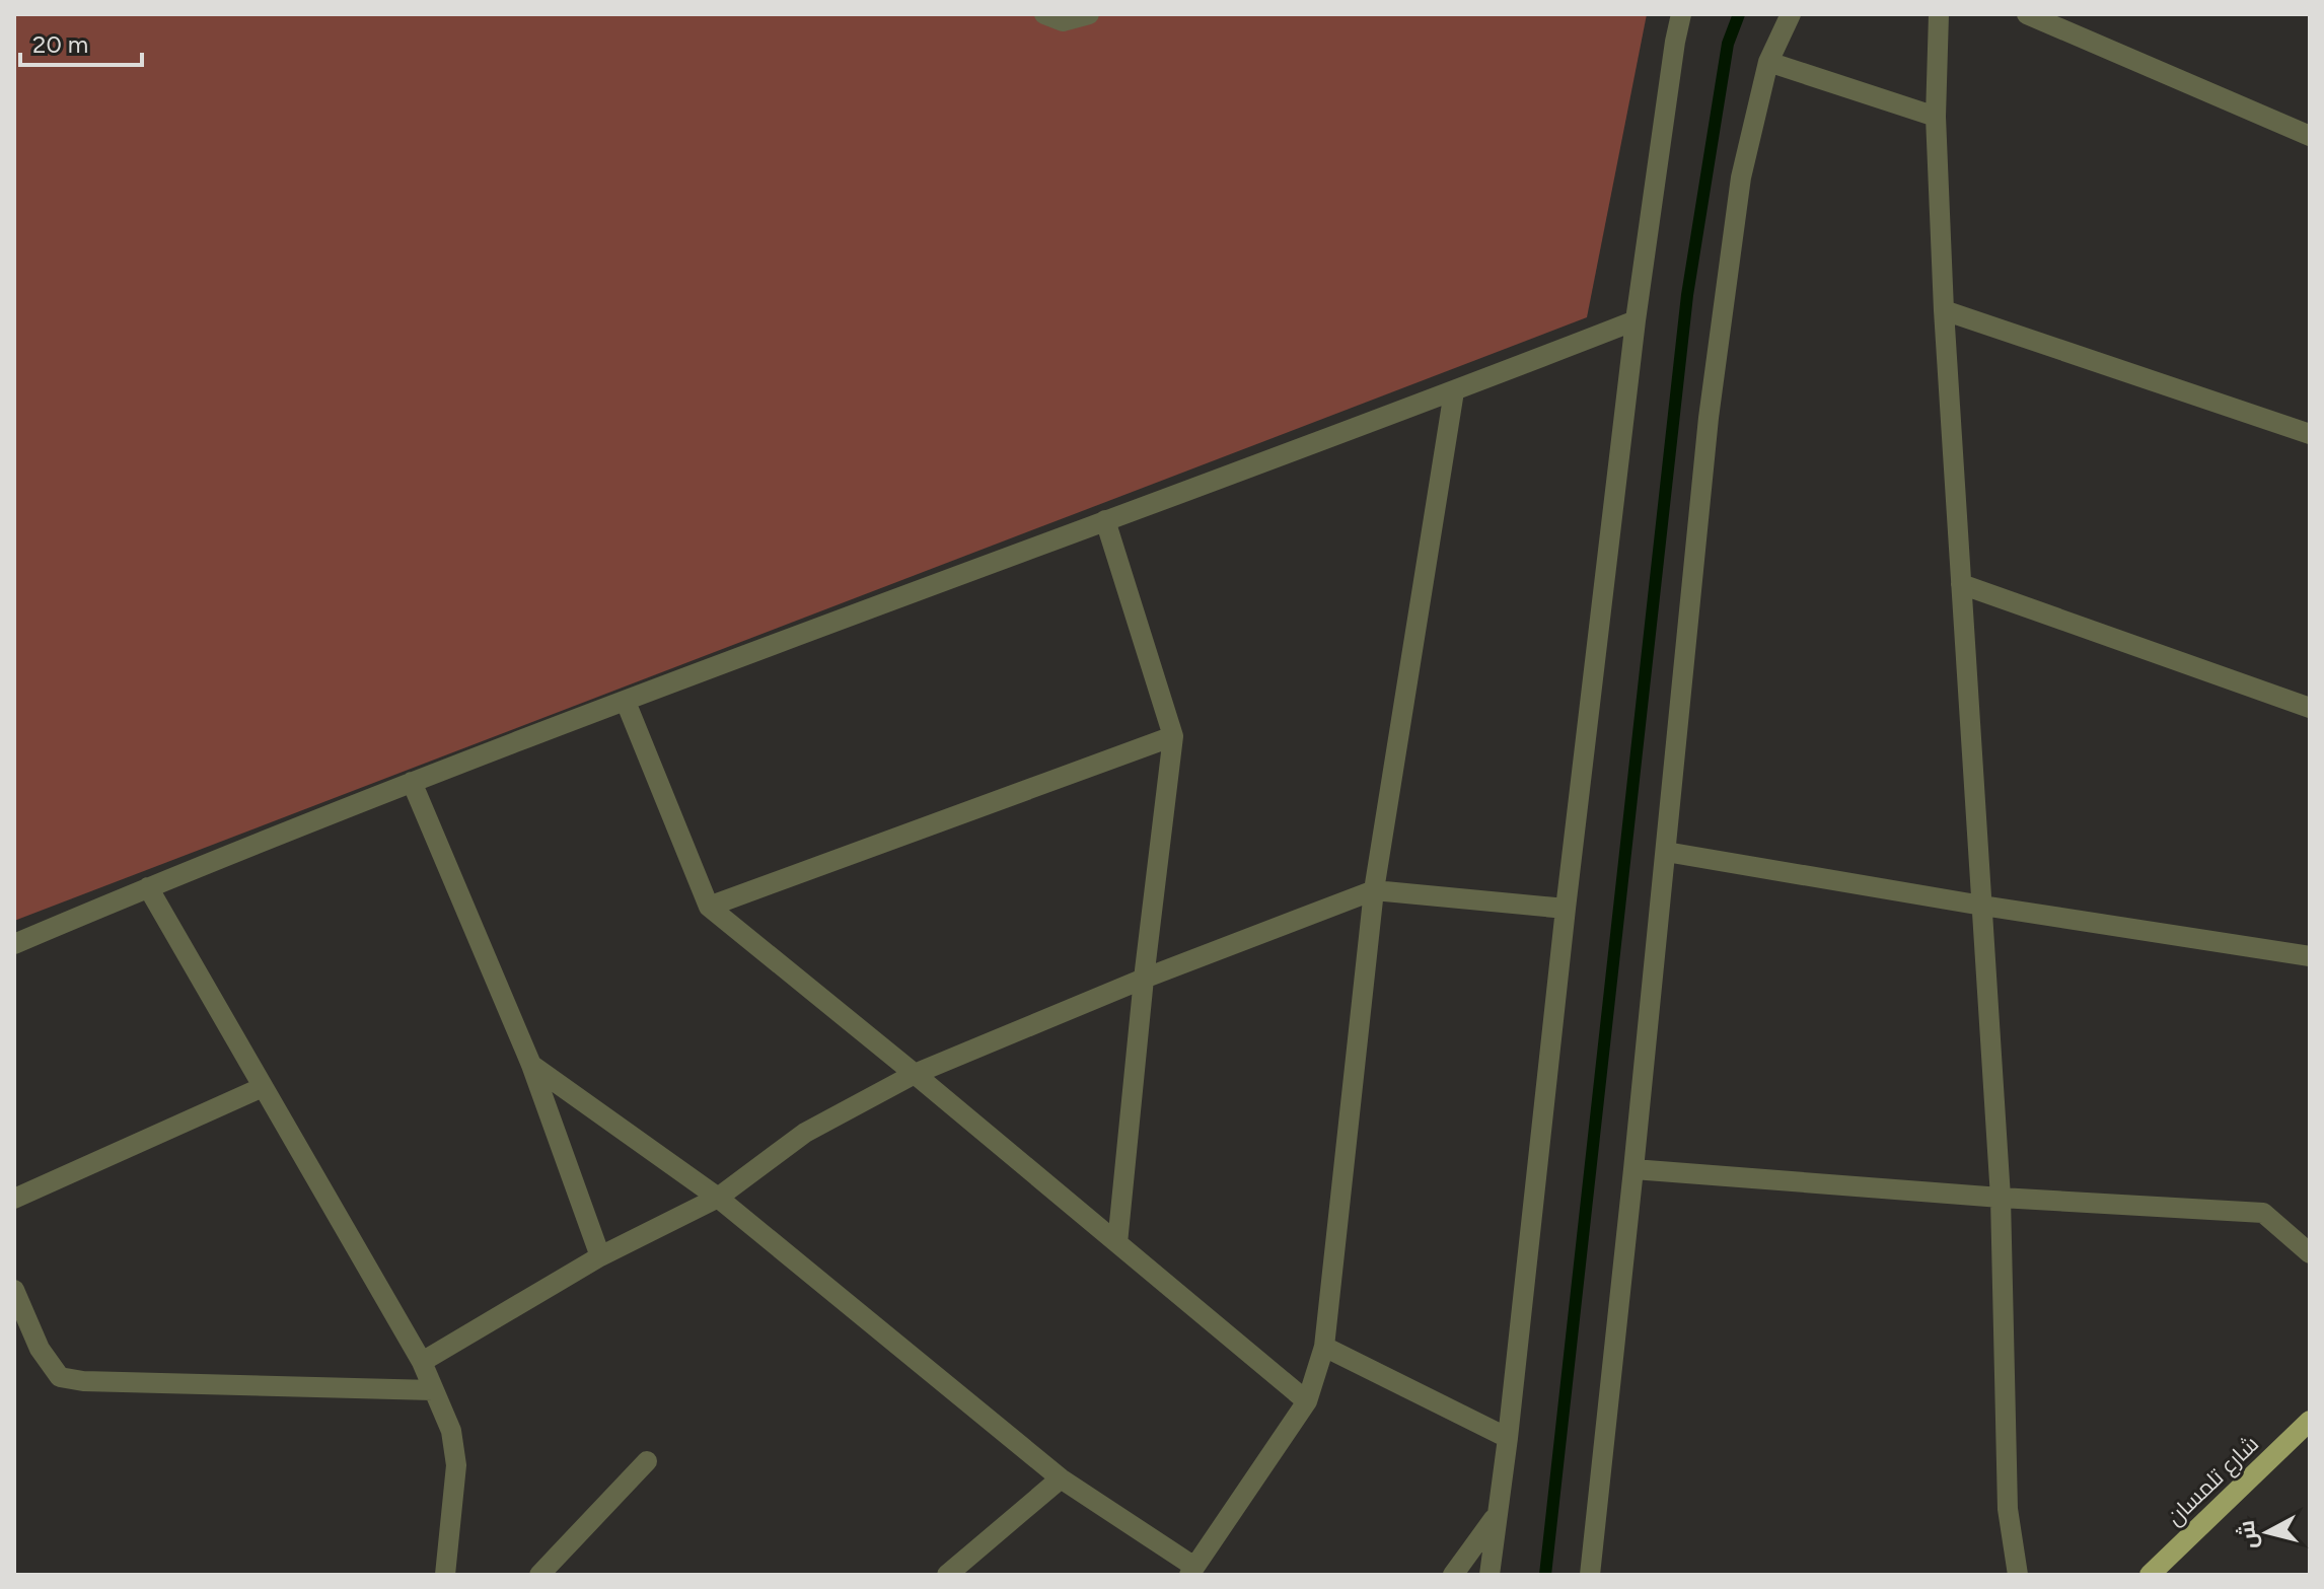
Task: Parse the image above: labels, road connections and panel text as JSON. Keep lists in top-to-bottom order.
{
  "streets": {
    "main road": ["شارع تلمسان"]
  },
  "scale_bar": "20 m",
  "north": "left"
}
